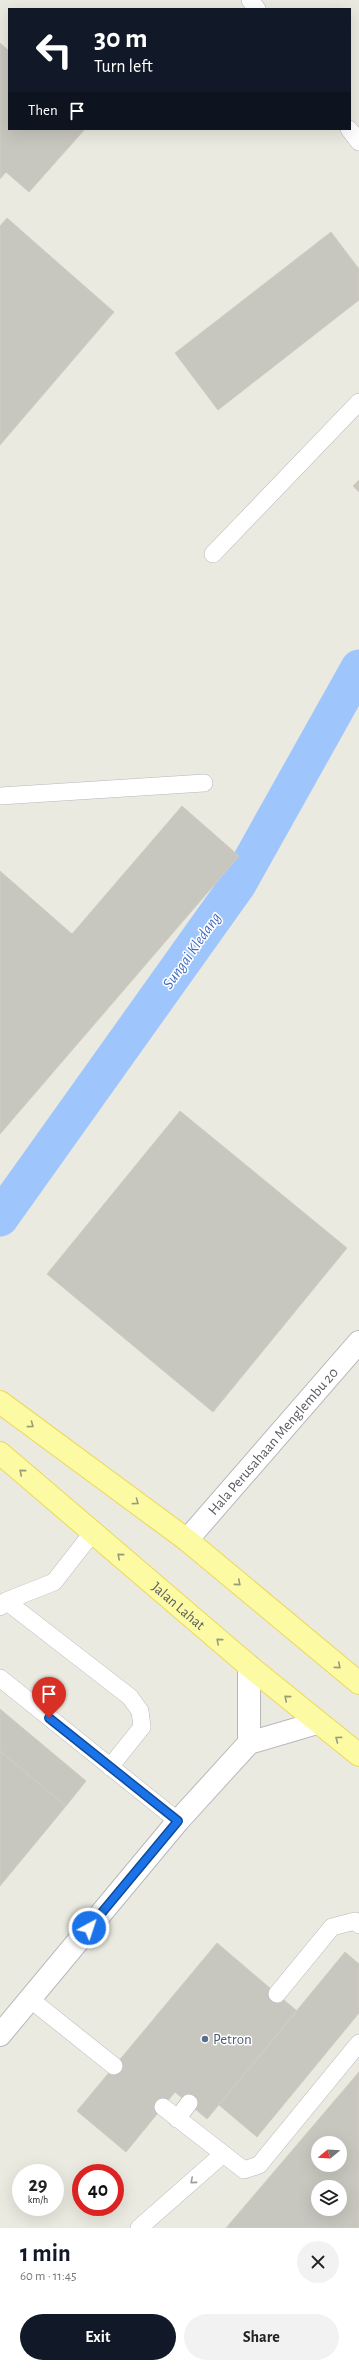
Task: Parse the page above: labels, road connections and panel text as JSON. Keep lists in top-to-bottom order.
{
  "streets": {
    "main road": ["Jalan Lahat"],
    "street": ["Hala Perusahaan Menglembu 20"]
  },
  "water": ["Sungai Kledang"],
  "places": ["Petron"],
  "north": "left",
  "page": {
    "turn": ["30 m", "Turn left"],
    "then": "Then",
    "speed": "29 km/h",
    "limit": "40",
    "heading": ["1 min", "60 m · 11:45"],
    "buttons": ["Exit", "Share"]
  }
}
